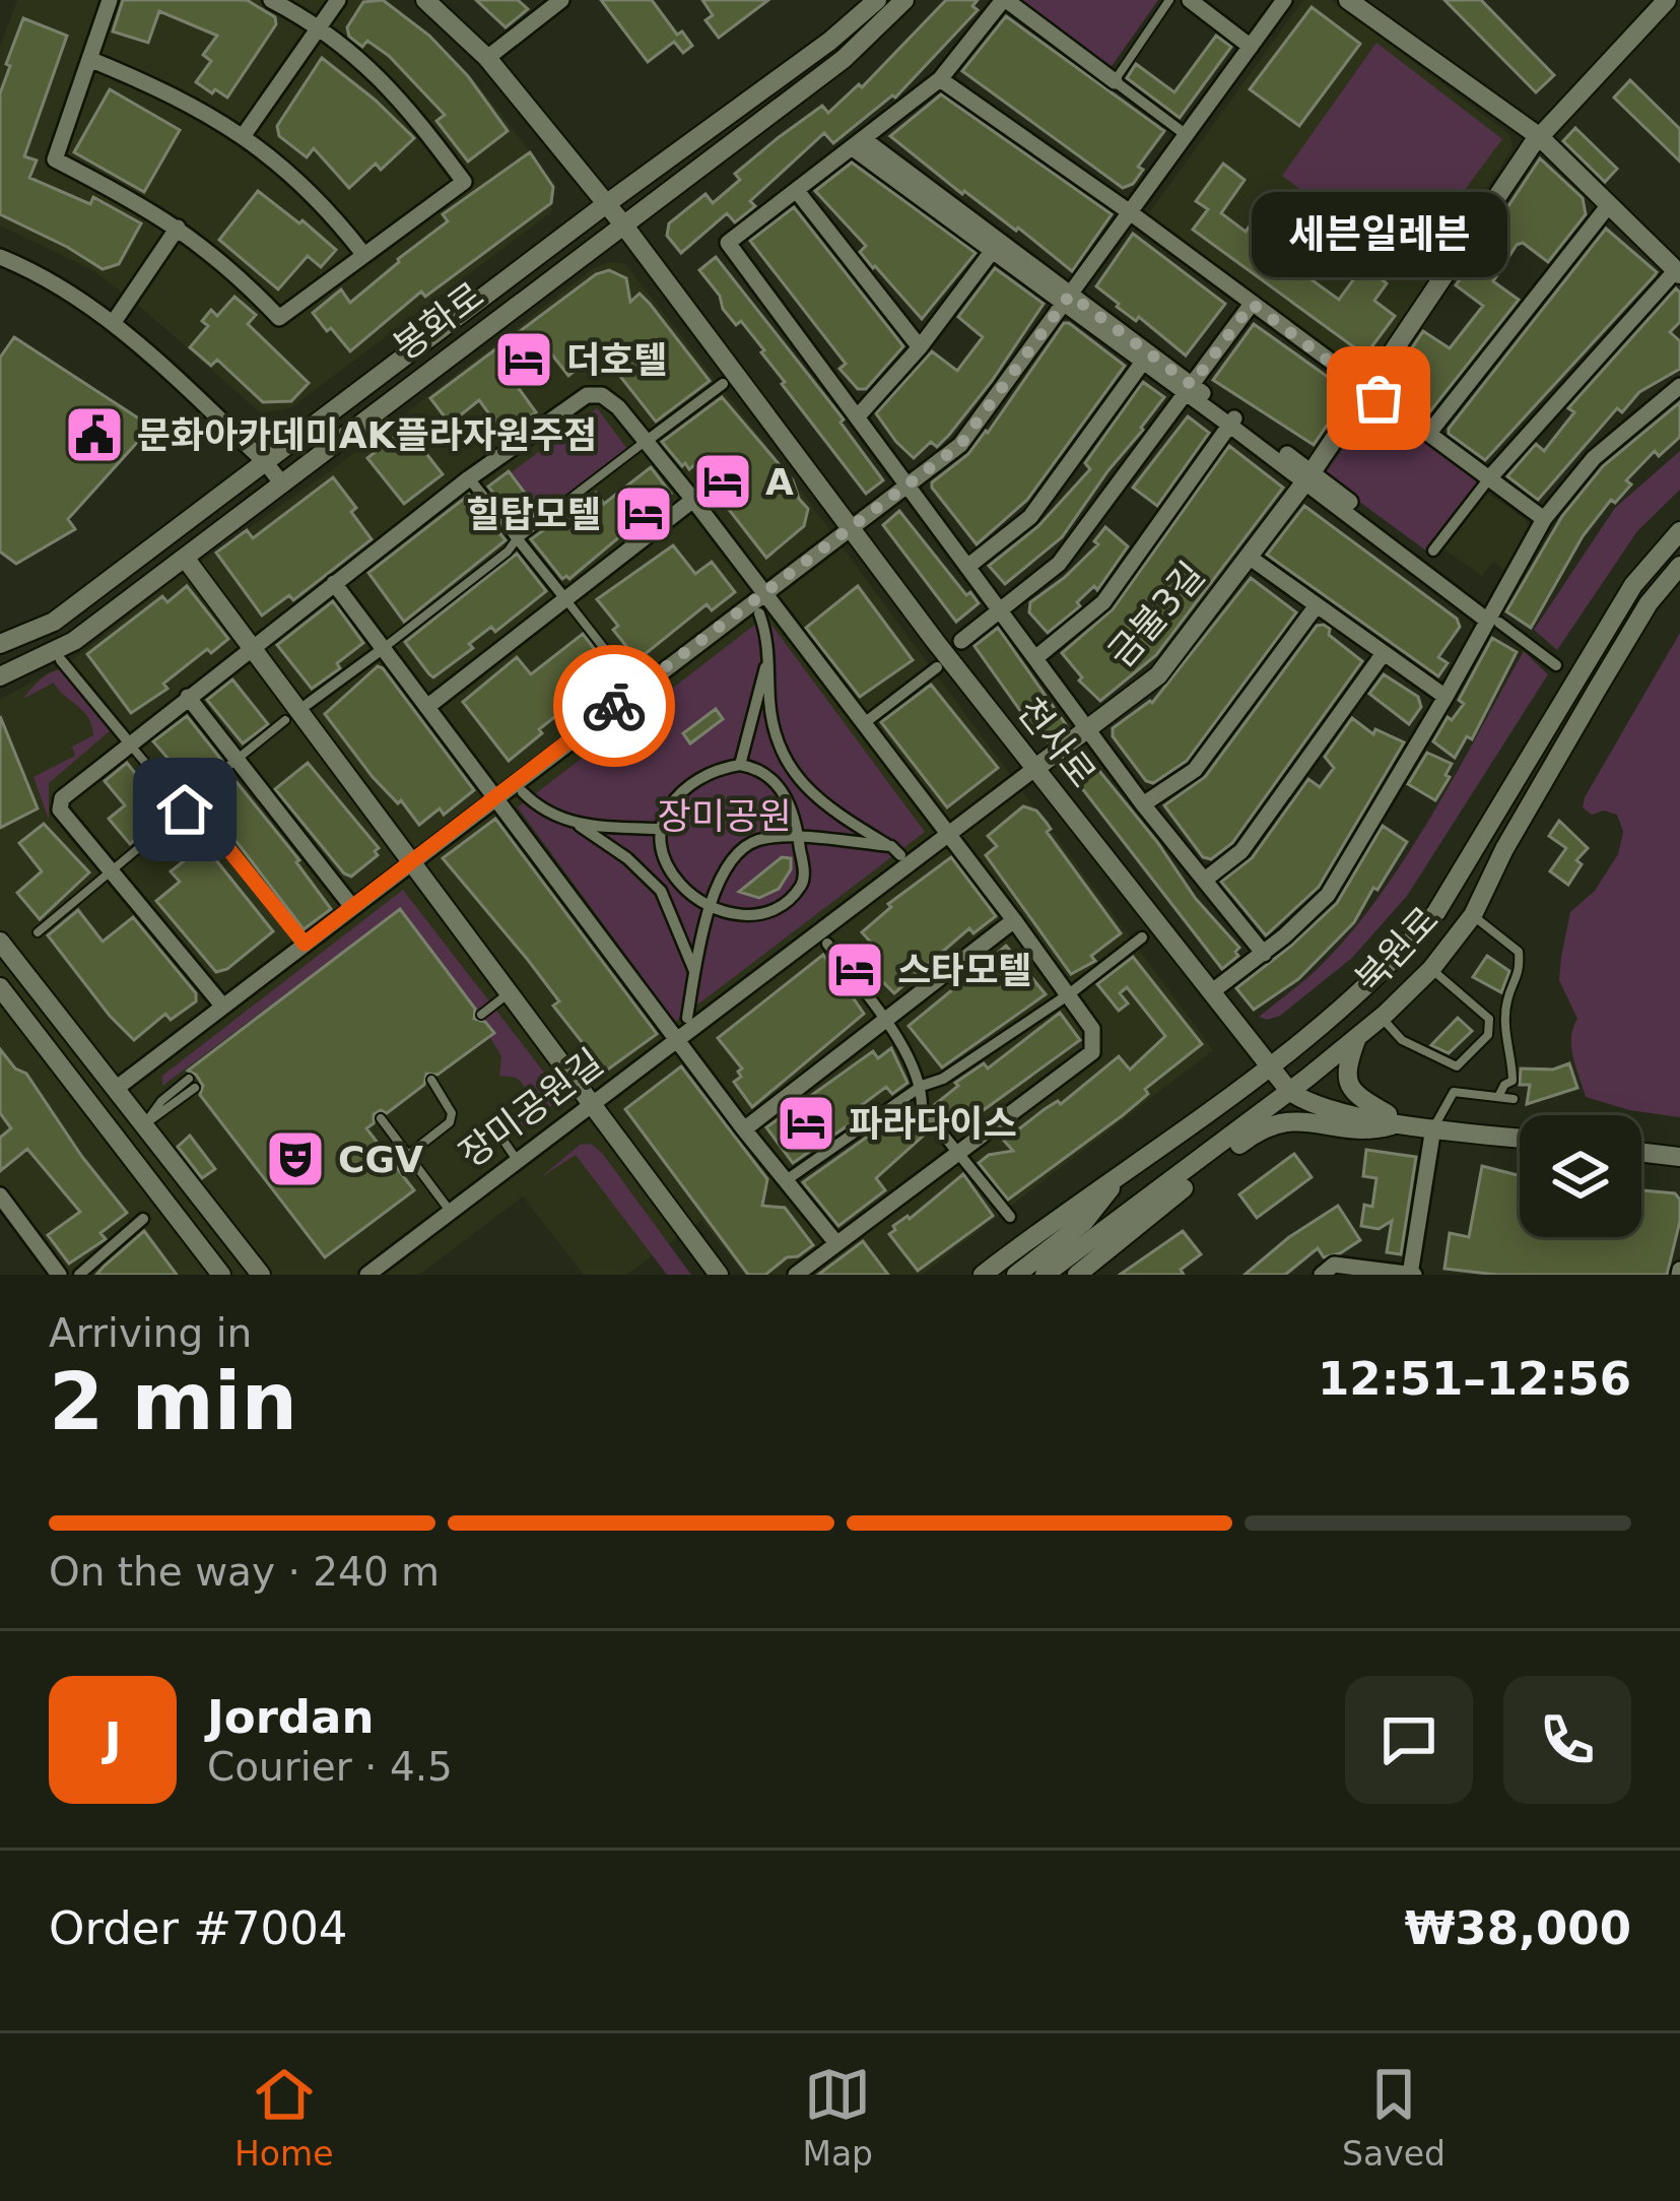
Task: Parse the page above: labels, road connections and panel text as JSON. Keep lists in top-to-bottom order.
{
  "streets": {
    "street": [
      "봉화로",
      "금불3길",
      "천사로",
      "북원로",
      "장미공원길"
    ]
  },
  "crossings": [
    ["봉화로", "천사로"],
    ["금불3길", "천사로"],
    ["금불3길", "장미공원길"],
    ["천사로", "북원로"],
    ["천사로", "장미공원길"]
  ],
  "parks": ["장미공원"],
  "places": {
    "hotel": [
      "더호텔",
      "A",
      "힐탑모텔",
      "스타모텔",
      "파라다이스"
    ],
    "other": ["세븐일레븐"],
    "public building": ["문화아카데미AK플라자원주점"],
    "theatre": ["CGV"]
  },
  "page": {
    "bubble": "세븐일레븐",
    "heading": ["2 min", "Arriving in", "12:51–12:56"],
    "panel": [
      "Jordan",
      "Courier · 4.5",
      "Order #7004",
      "₩38,000"
    ],
    "bar": "On the way · 240 m",
    "round": "J",
    "tabs": ["Home", "Map", "Saved"]
  }
}
